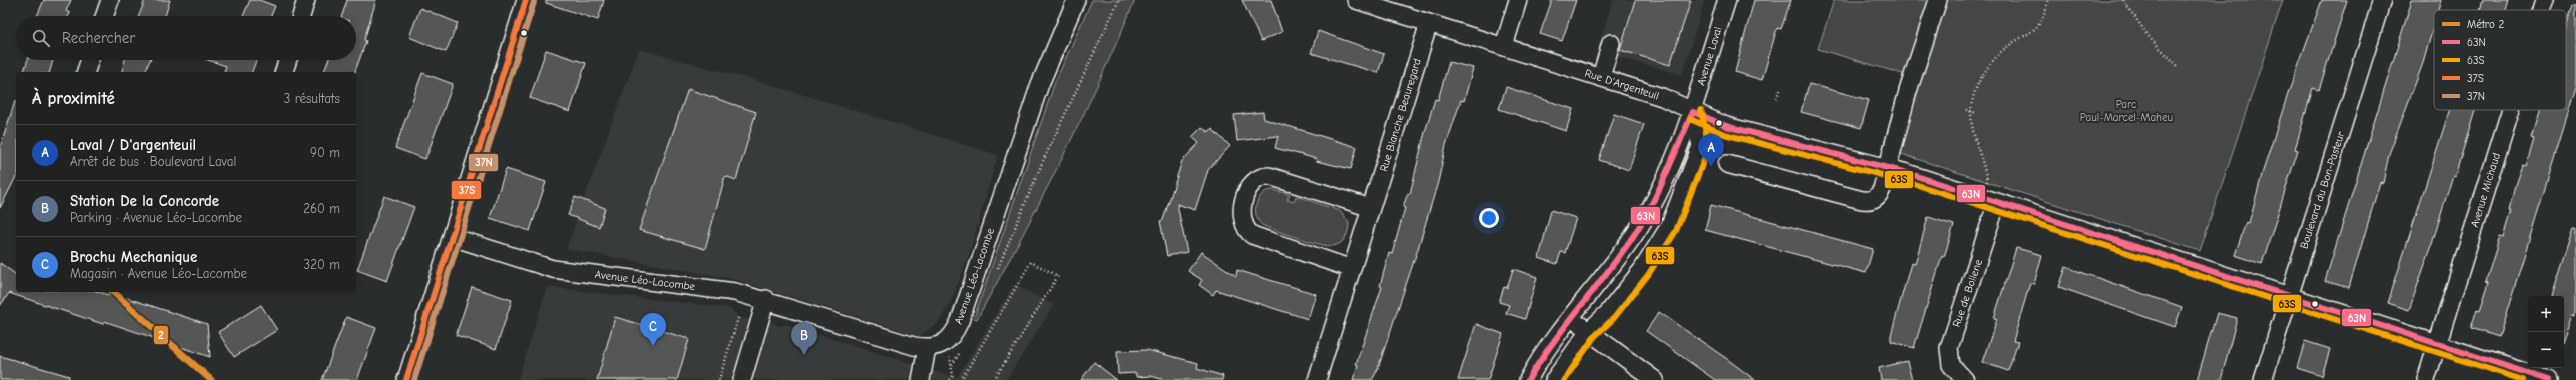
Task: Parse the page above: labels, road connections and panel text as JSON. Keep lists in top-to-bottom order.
{
  "streets": {
    "street": [
      "Avenue Laval",
      "Rue D'Argenteuil",
      "Rue Blanche Beauregard",
      "Boulevard du Bon-Pasteur",
      "Avenue Michaud",
      "Avenue Léo-Lacombe",
      "Rue de Bollene"
    ]
  },
  "crossings": [
    ["Avenue Laval", "Rue D'Argenteuil"],
    ["Rue D'Argenteuil", "Rue Blanche Beauregard"],
    ["Rue D'Argenteuil", "Boulevard du Bon-Pasteur"],
    ["Rue D'Argenteuil", "Avenue Michaud"],
    ["Rue D'Argenteuil", "Rue de Bollene"]
  ],
  "parks": ["Parc Paul-Marcel-Maheu"],
  "lines": [
    "transit line 37S",
    "transit line 37N",
    "transit line 63S",
    "transit line 63N",
    "metro line 2"
  ],
  "legend": [
    "Métro 2",
    "63N",
    "63S",
    "37S",
    "37N"
  ],
  "page": {
    "search": "Rechercher",
    "heading": ["À proximité", "3 résultats"],
    "list": [
      {
        "mark": "A",
        "name": "Laval / D'argenteuil",
        "note": "Arrêt de bus · Boulevard Laval",
        "value": "90 m"
      },
      {
        "mark": "B",
        "name": "Station De la Concorde",
        "note": "Parking · Avenue Léo-Lacombe",
        "value": "260 m"
      },
      {
        "mark": "C",
        "name": "Brochu Mechanique",
        "note": "Magasin · Avenue Léo-Lacombe",
        "value": "320 m"
      }
    ],
    "pins": ["A", "C", "B"],
    "map_buttons": ["+", "−"]
  }
}
